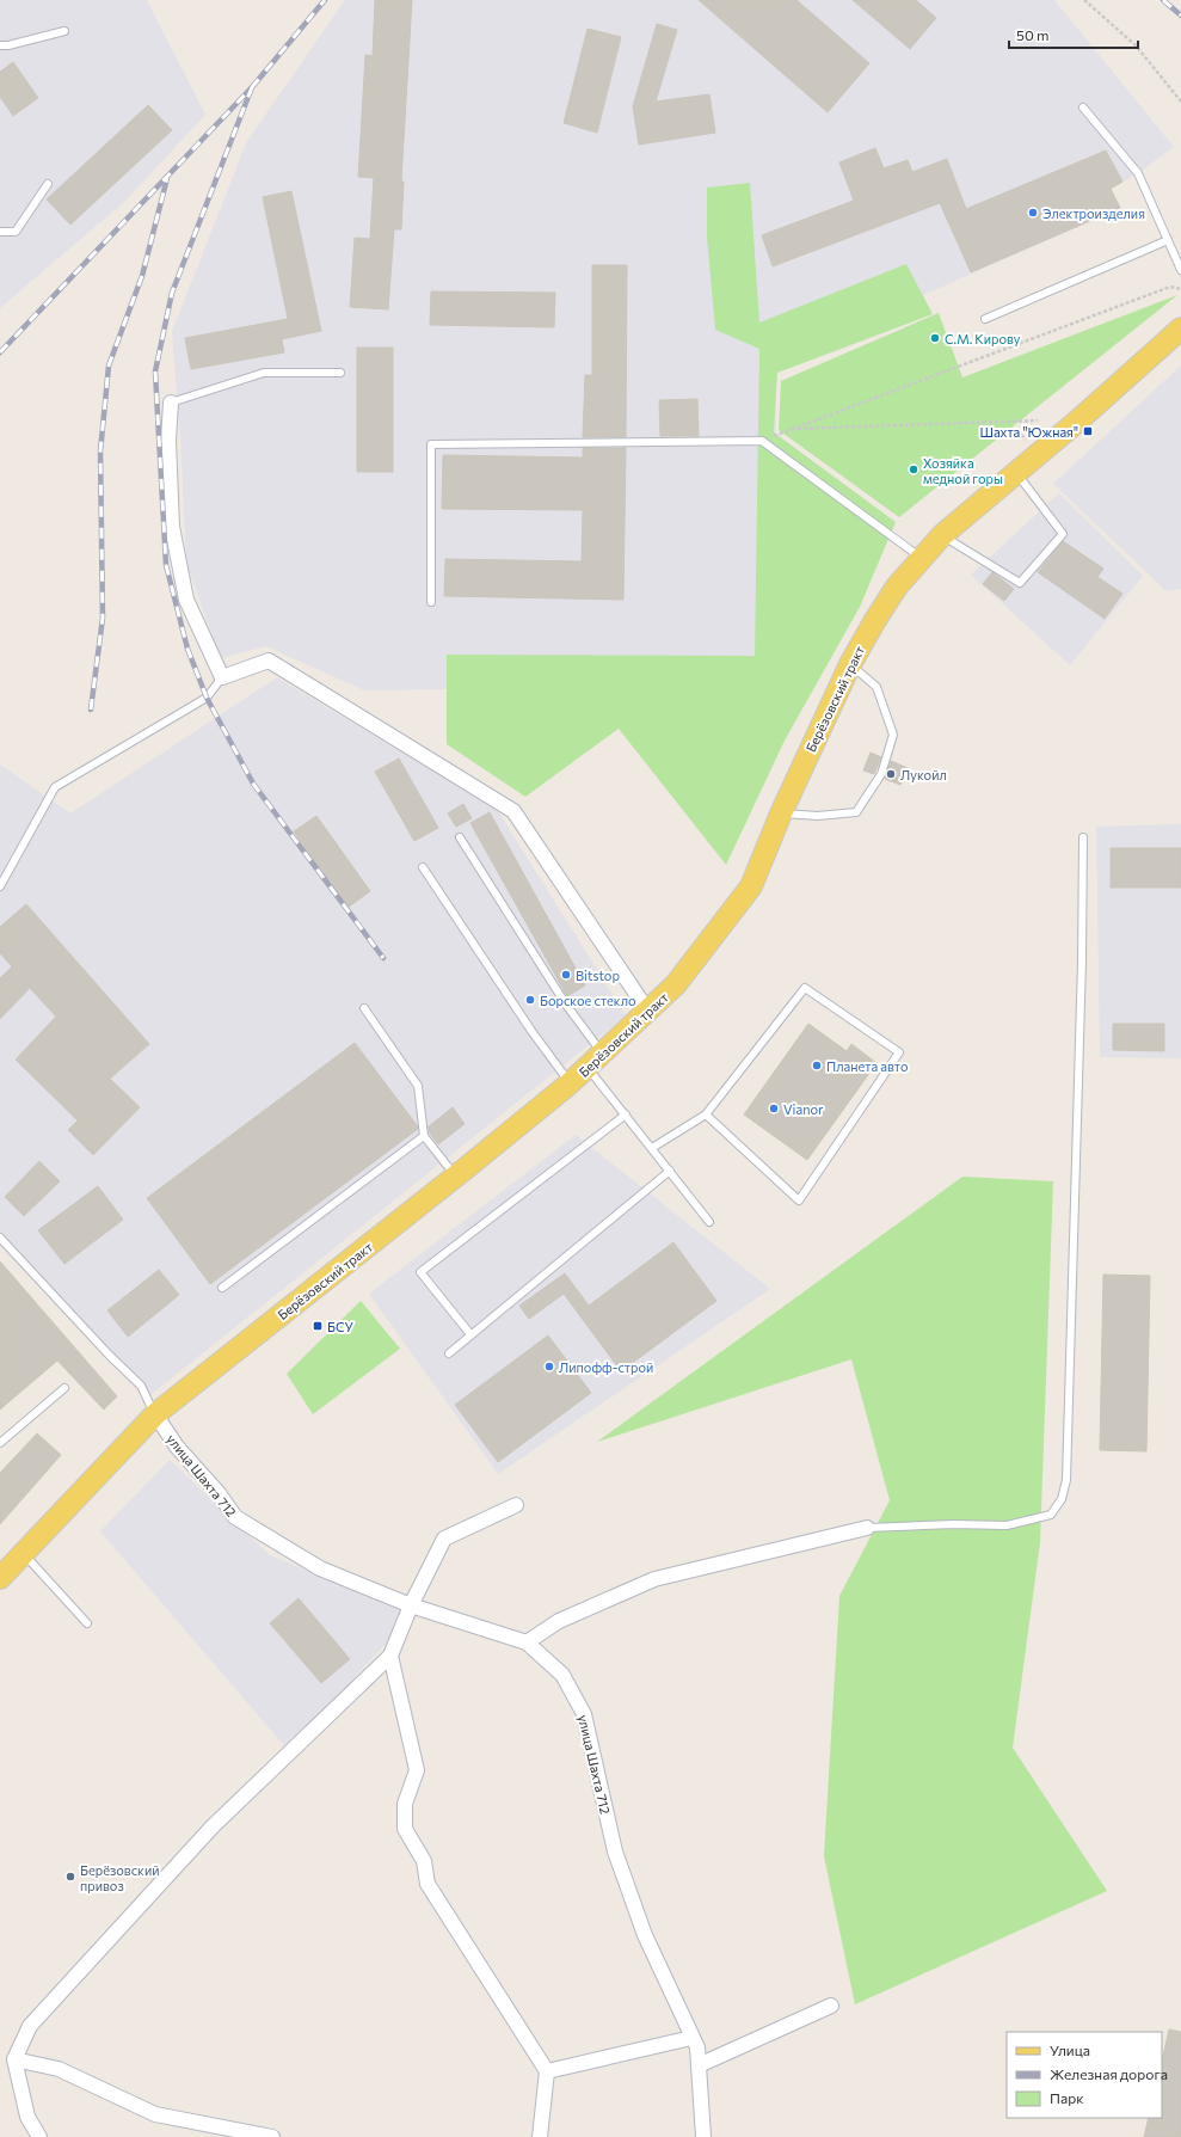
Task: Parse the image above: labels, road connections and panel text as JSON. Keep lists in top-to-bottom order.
{
  "streets": {
    "main road": ["Берёзовский тракт"],
    "street": ["улица Шахта 712"]
  },
  "crossings": [
    ["Берёзовский тракт", "улица Шахта 712"]
  ],
  "places": {
    "other": [
      "Электроизделия",
      "С.М. Кирову",
      "Хозяйка медной горы",
      "Лукойл",
      "Bitstop",
      "Борское стекло",
      "Планета авто",
      "Vianor",
      "Липофф-строй",
      "Берёзовский привоз"
    ],
    "transit": ["Шахта \"Южная\"", "БСУ"]
  },
  "legend": ["Улица", "Железная дорога", "Парк"],
  "scale_bar": "50 m"
}
